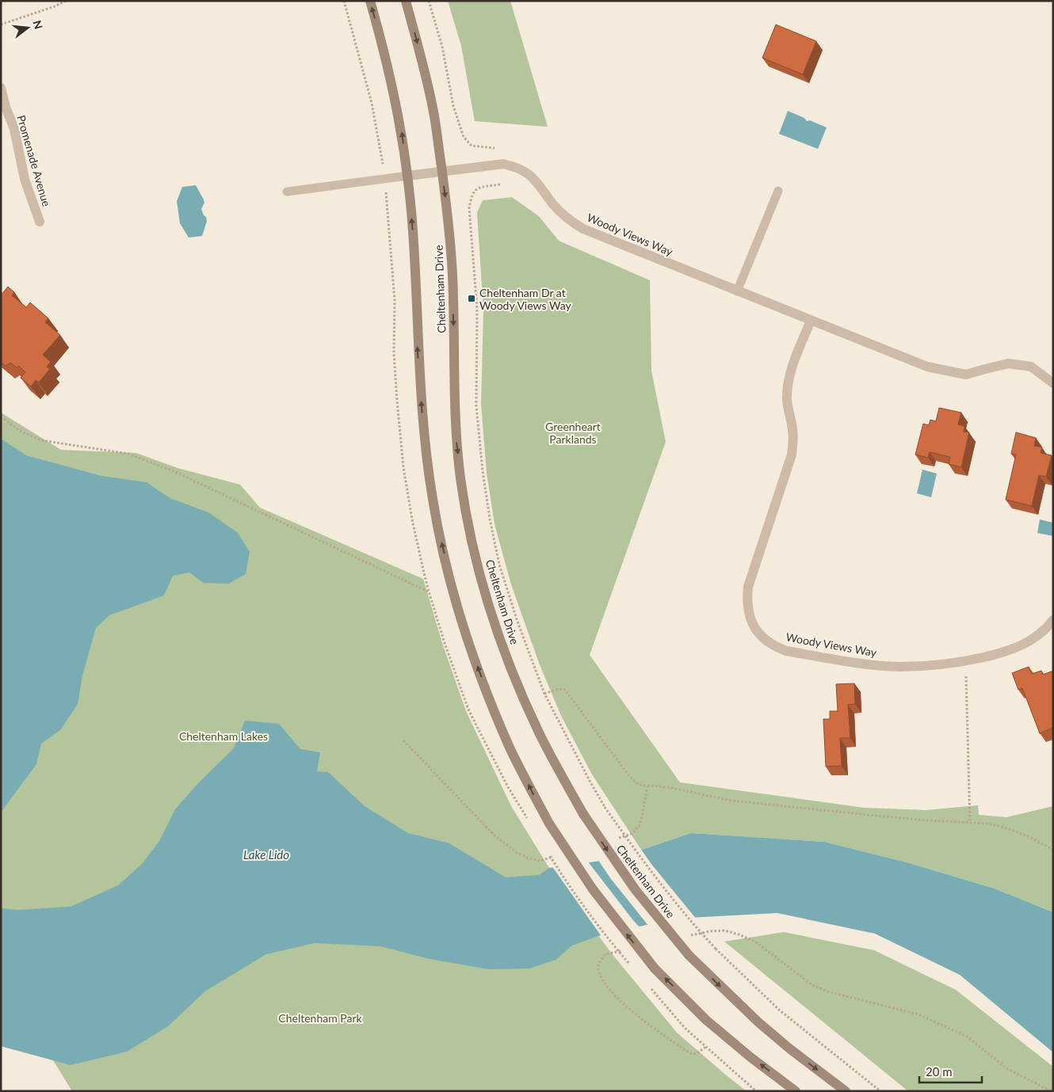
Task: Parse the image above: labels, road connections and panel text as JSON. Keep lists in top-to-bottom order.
{
  "streets": {
    "main road": ["Cheltenham Drive"],
    "street": ["Promenade Avenue", "Woody Views Way"]
  },
  "crossings": [
    ["Woody Views Way", "Cheltenham Drive"]
  ],
  "water": ["Lake Lido"],
  "parks": ["Greenheart Parklands", "Cheltenham Lakes", "Cheltenham Park"],
  "places": {
    "transit": ["Cheltenham Dr at Woody Views Way"]
  },
  "scale_bar": "20 m",
  "north": "right"
}
